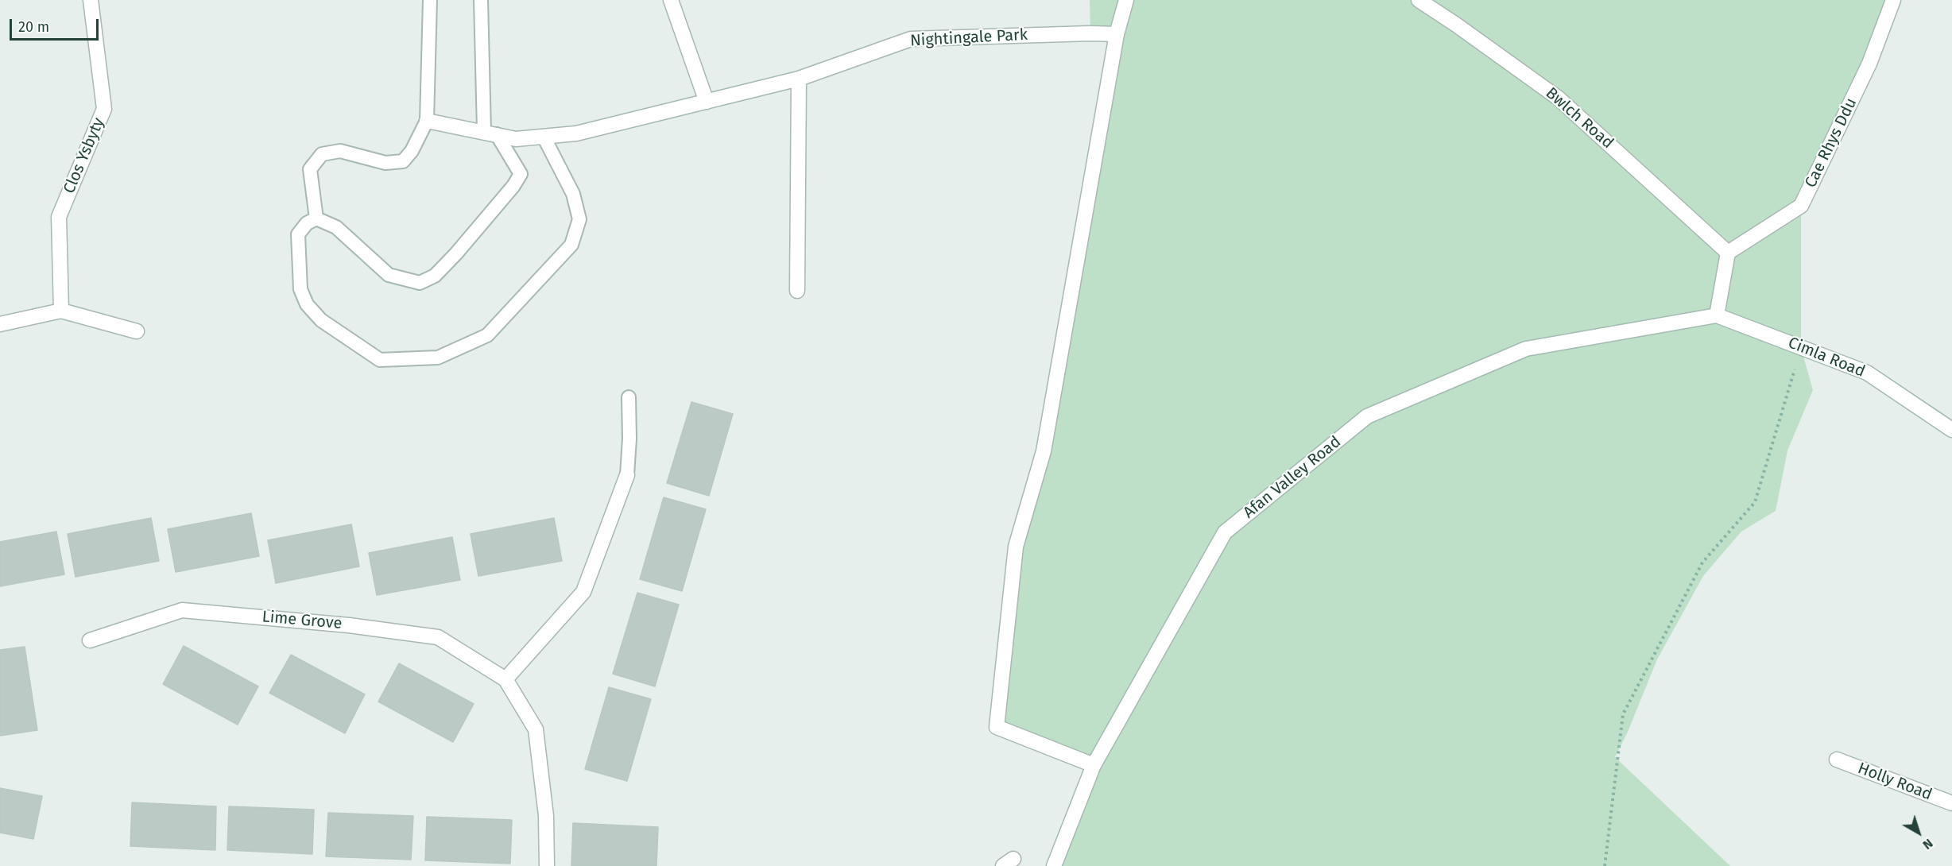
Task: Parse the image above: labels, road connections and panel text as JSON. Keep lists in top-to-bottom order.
{
  "streets": {
    "street": [
      "Nightingale Park",
      "Bwlch Road",
      "Cae Rhys Ddu",
      "Clos Ysbyty",
      "Cimla Road",
      "Afan Valley Road",
      "Lime Grove",
      "Holly Road"
    ]
  },
  "crossings": [
    ["Bwlch Road", "Cae Rhys Ddu"],
    ["Cimla Road", "Afan Valley Road"]
  ],
  "scale_bar": "20 m",
  "north": "bottom right"
}
